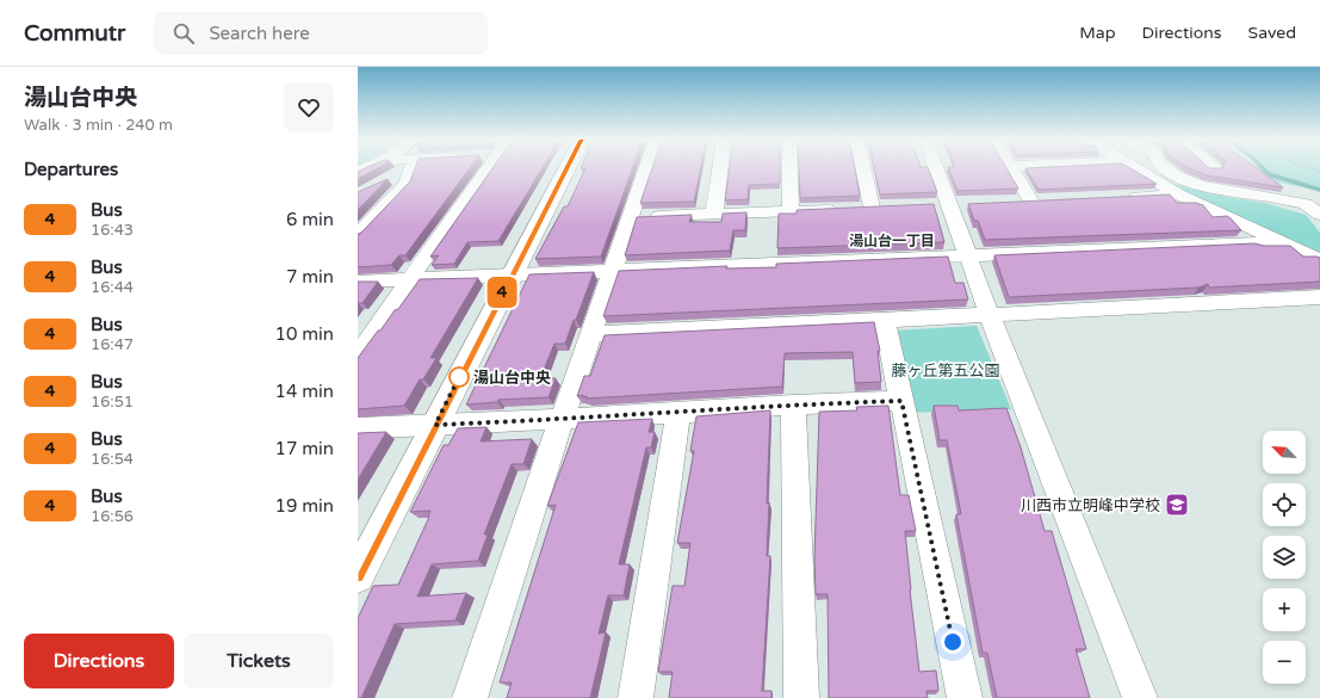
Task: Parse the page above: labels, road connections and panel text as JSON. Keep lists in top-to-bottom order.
{
  "districts": ["湯山台一丁目"],
  "parks": ["藤ヶ丘第五公園"],
  "places": {
    "other": ["湯山台中央"],
    "school or university": ["川西市立明峰中学校"]
  },
  "lines": ["bus line 4"],
  "north": "top left",
  "page": {
    "header": "Commutr",
    "search": "Search here",
    "nav": ["Map", "Directions", "Saved"],
    "heading": [
      ["湯山台中央", "Walk · 3 min · 240 m"],
      "Departures"
    ],
    "on_map": "4",
    "list": [
      {
        "mark": "4",
        "name": "Bus",
        "note": "16:43",
        "value": "6 min"
      },
      {
        "mark": "4",
        "name": "Bus",
        "note": "16:44",
        "value": "7 min"
      },
      {
        "mark": "4",
        "name": "Bus",
        "note": "16:47",
        "value": "10 min"
      },
      {
        "mark": "4",
        "name": "Bus",
        "note": "16:51",
        "value": "14 min"
      },
      {
        "mark": "4",
        "name": "Bus",
        "note": "16:54",
        "value": "17 min"
      },
      {
        "mark": "4",
        "name": "Bus",
        "note": "16:56",
        "value": "19 min"
      }
    ],
    "map_buttons": ["+", "−"],
    "buttons": ["Directions", "Tickets"]
  }
}
